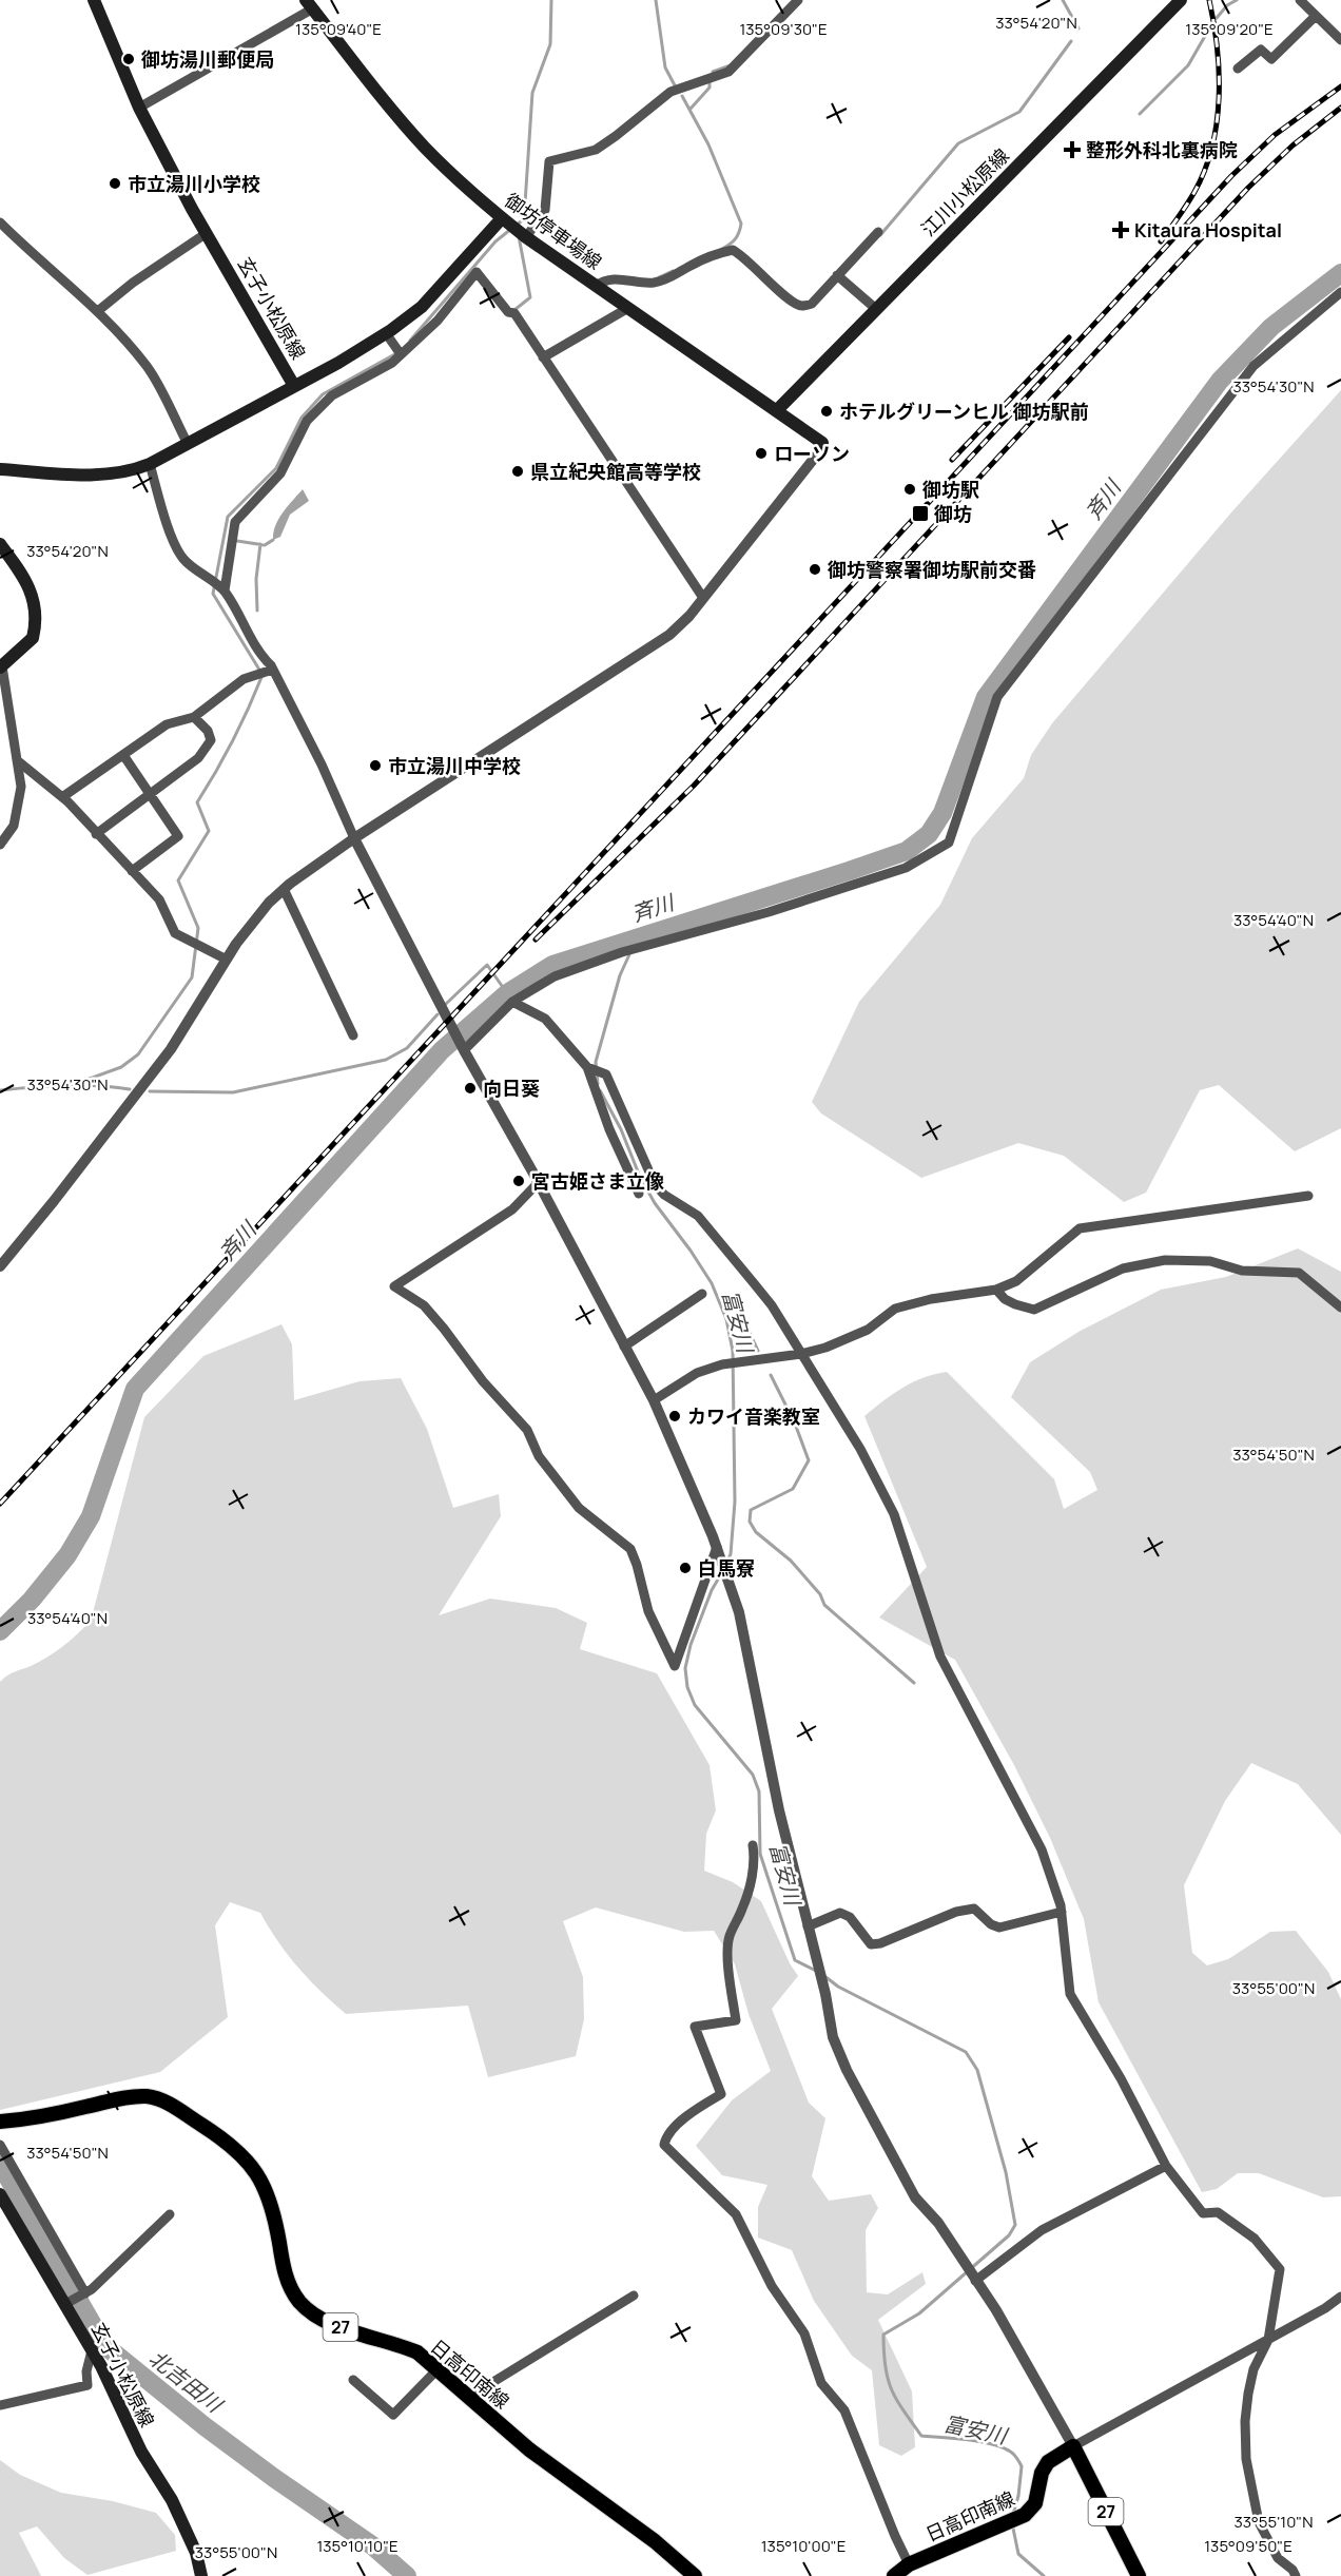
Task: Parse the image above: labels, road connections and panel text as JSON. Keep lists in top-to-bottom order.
{
  "streets": {
    "main road": [
      "江川小松原線",
      "御坊停車場線",
      "玄子小松原線",
      "27",
      "日高印南線"
    ]
  },
  "crossings": [
    ["江川小松原線", "御坊停車場線"],
    ["27", "日高印南線"]
  ],
  "water": ["斉川", "富安川", "北吉田川"],
  "places": {
    "other": [
      "御坊湯川郵便局",
      "市立湯川小学校",
      "ホテルグリーンヒル 御坊駅前",
      "ローソン",
      "県立紀央館高等学校",
      "御坊駅",
      "御坊警察署御坊駅前交番",
      "市立湯川中学校",
      "向日葵",
      "宮古姫さま立像",
      "カワイ音楽教室",
      "白馬寮"
    ],
    "health": ["整形外科北裏病院", "Kitaura Hospital"],
    "transit": ["御坊"]
  },
  "coordinates": [
    "33°54'20\"N",
    "135°09'40\"E",
    "135°09'30\"E",
    "135°09'20\"E",
    "33°54'30\"N",
    "33°54'40\"N",
    "33°54'50\"N",
    "33°55'00\"N",
    "33°55'10\"N",
    "135°10'10\"E",
    "135°10'00\"E",
    "135°09'50\"E"
  ]
}
